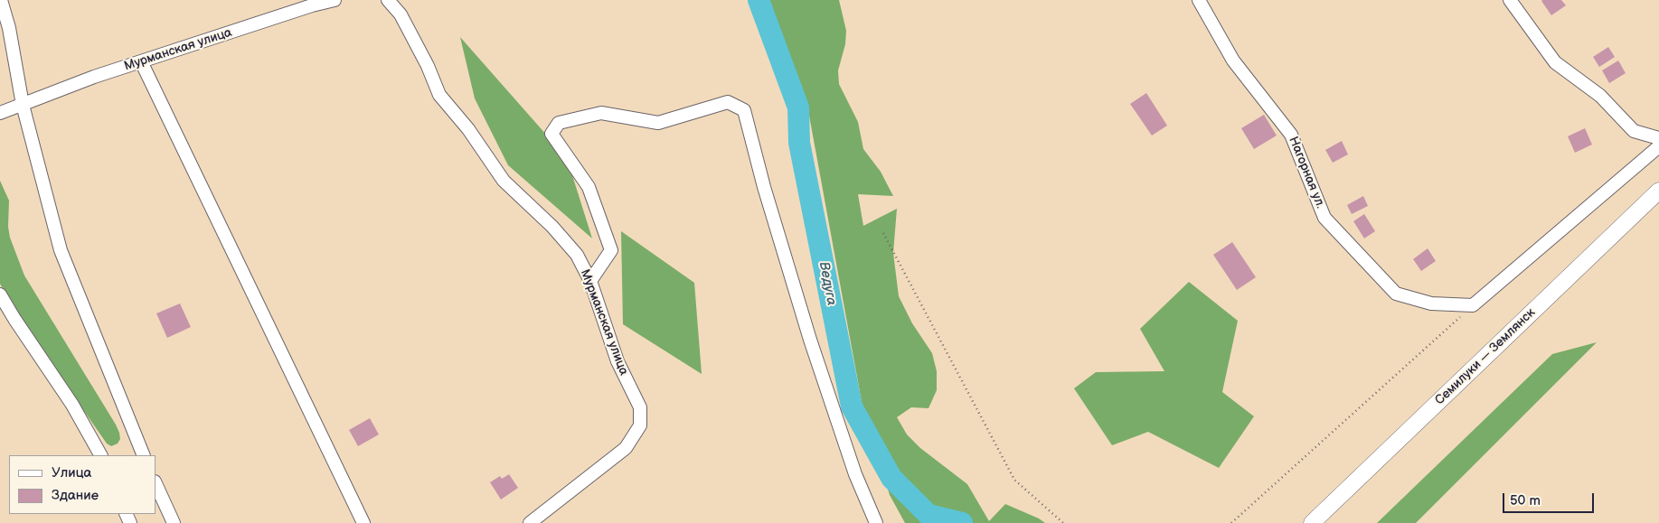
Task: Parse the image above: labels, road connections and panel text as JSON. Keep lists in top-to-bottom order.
{
  "streets": {
    "main road": ["Семилуки — Землянск"],
    "street": ["Мурманская улица", "Нагорная ул."]
  },
  "water": ["Ведуга"],
  "legend": ["Улица", "Здание"],
  "scale_bar": "50 m"
}
